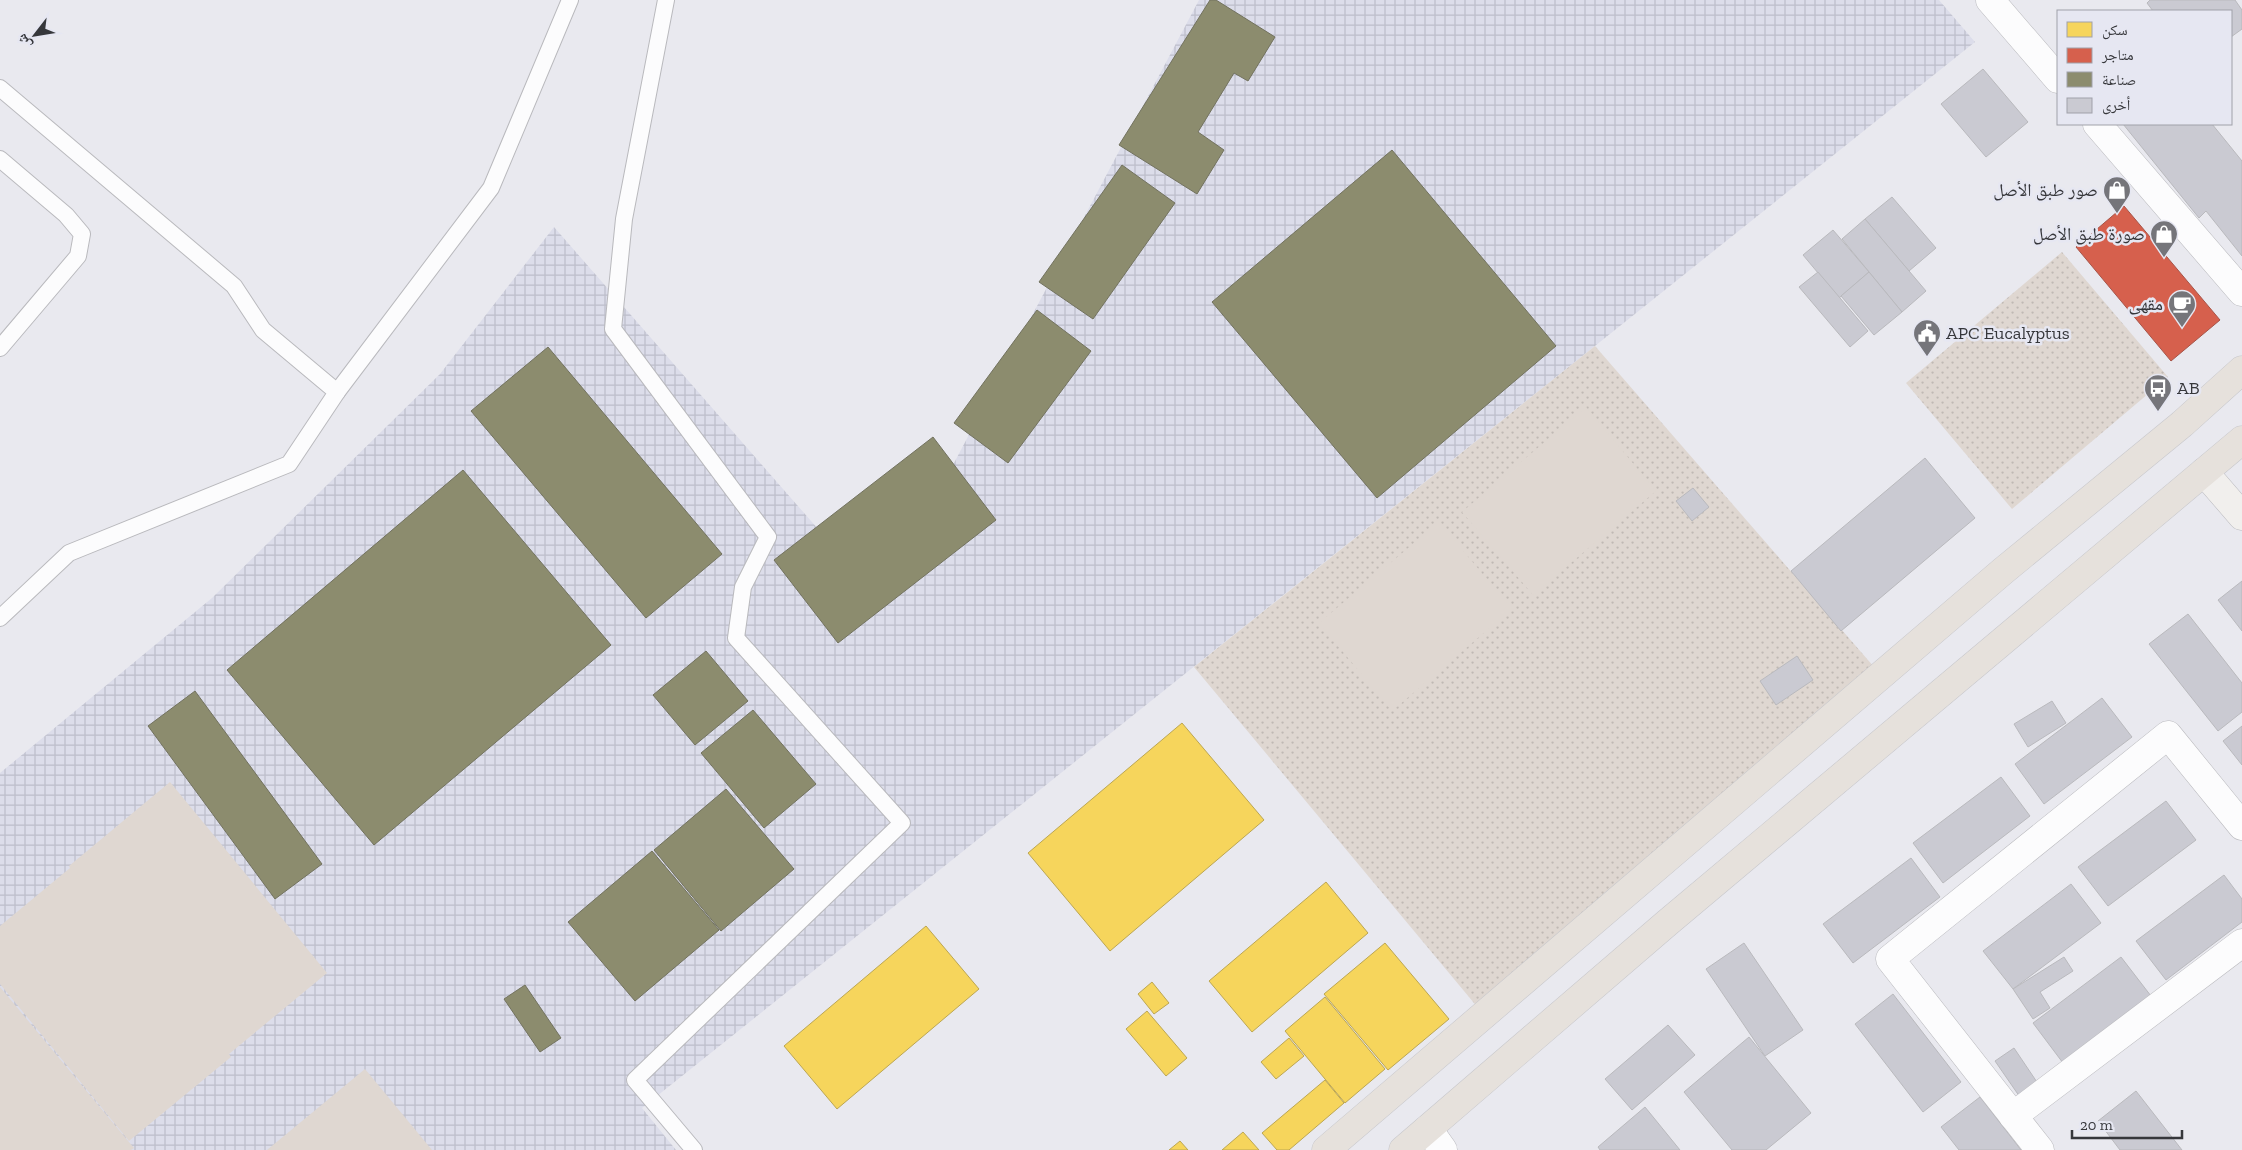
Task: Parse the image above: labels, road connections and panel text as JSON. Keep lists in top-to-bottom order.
{
  "places": {
    "shop": ["صور طبق الأصل", "صورة طبق الأصل"],
    "cafe": ["مقهى"],
    "public building": ["APC Eucalyptus"],
    "bus stop": ["AB"]
  },
  "legend": [
    "سكن",
    "متاجر",
    "صناعة",
    "أخرى"
  ],
  "scale_bar": "20 m",
  "north": "bottom left"
}
